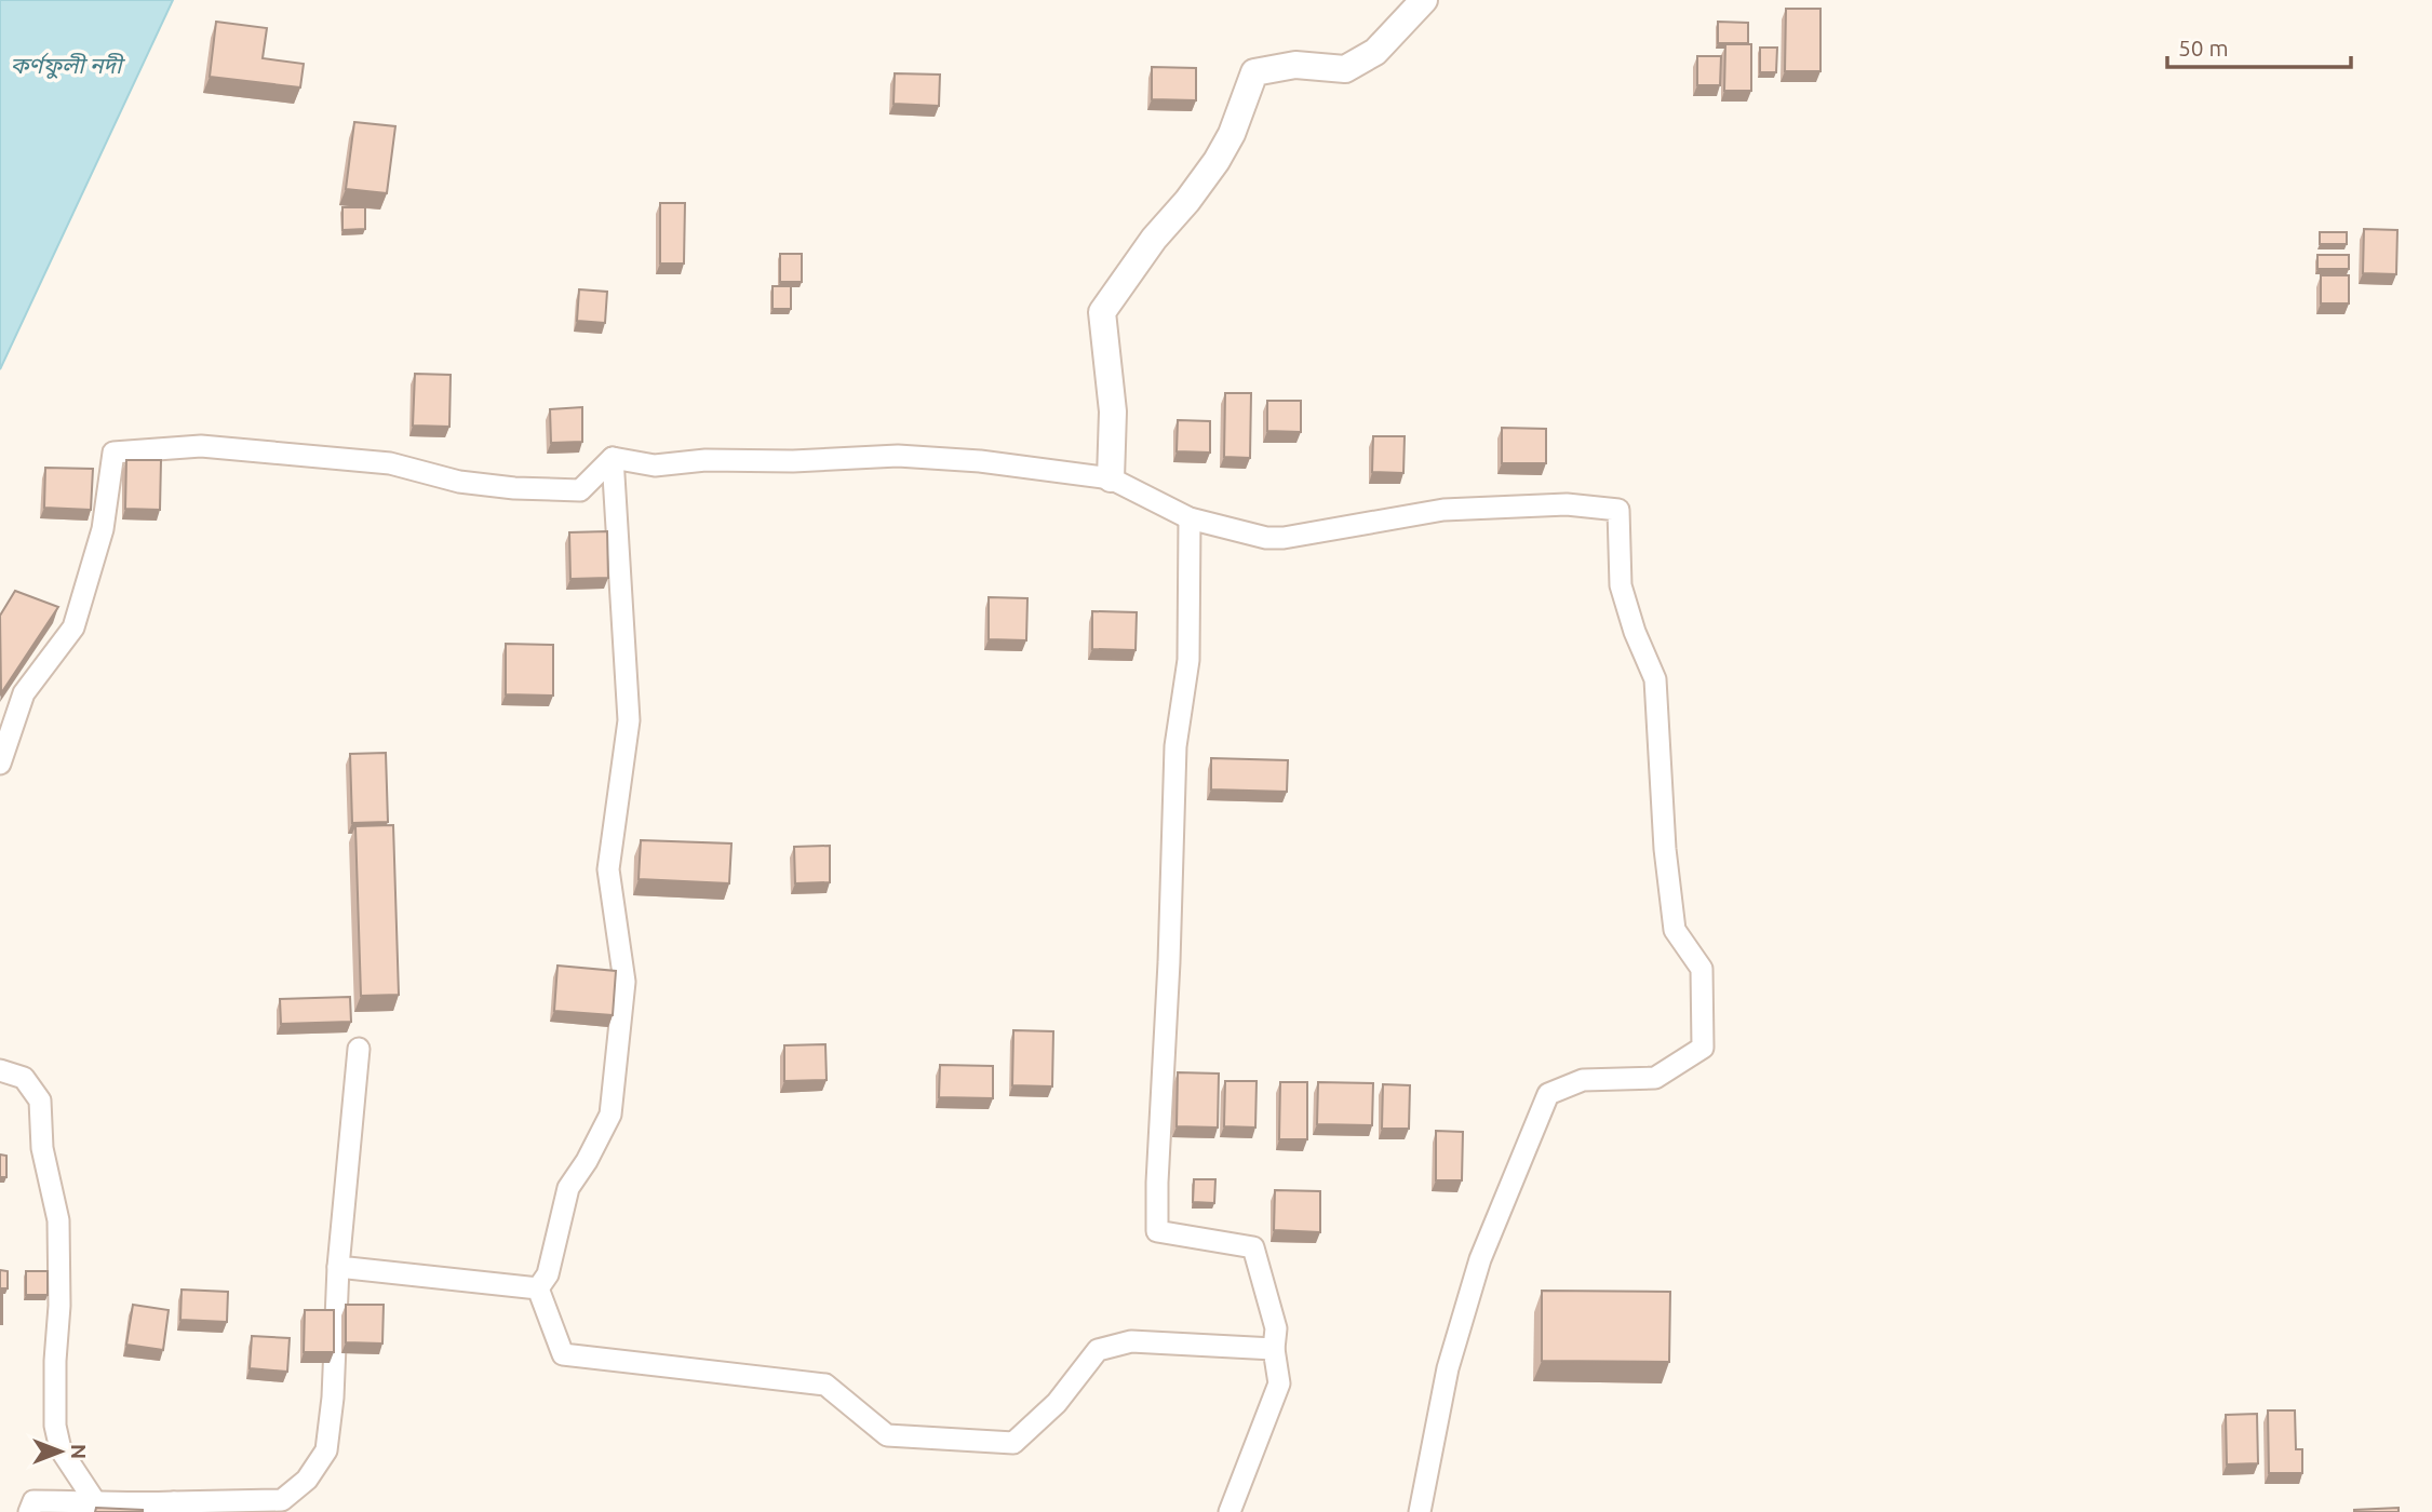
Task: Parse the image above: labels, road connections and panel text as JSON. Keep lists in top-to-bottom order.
{
  "water": ["কর্ণফুলী নদী"],
  "scale_bar": "50 m",
  "north": "right"
}
